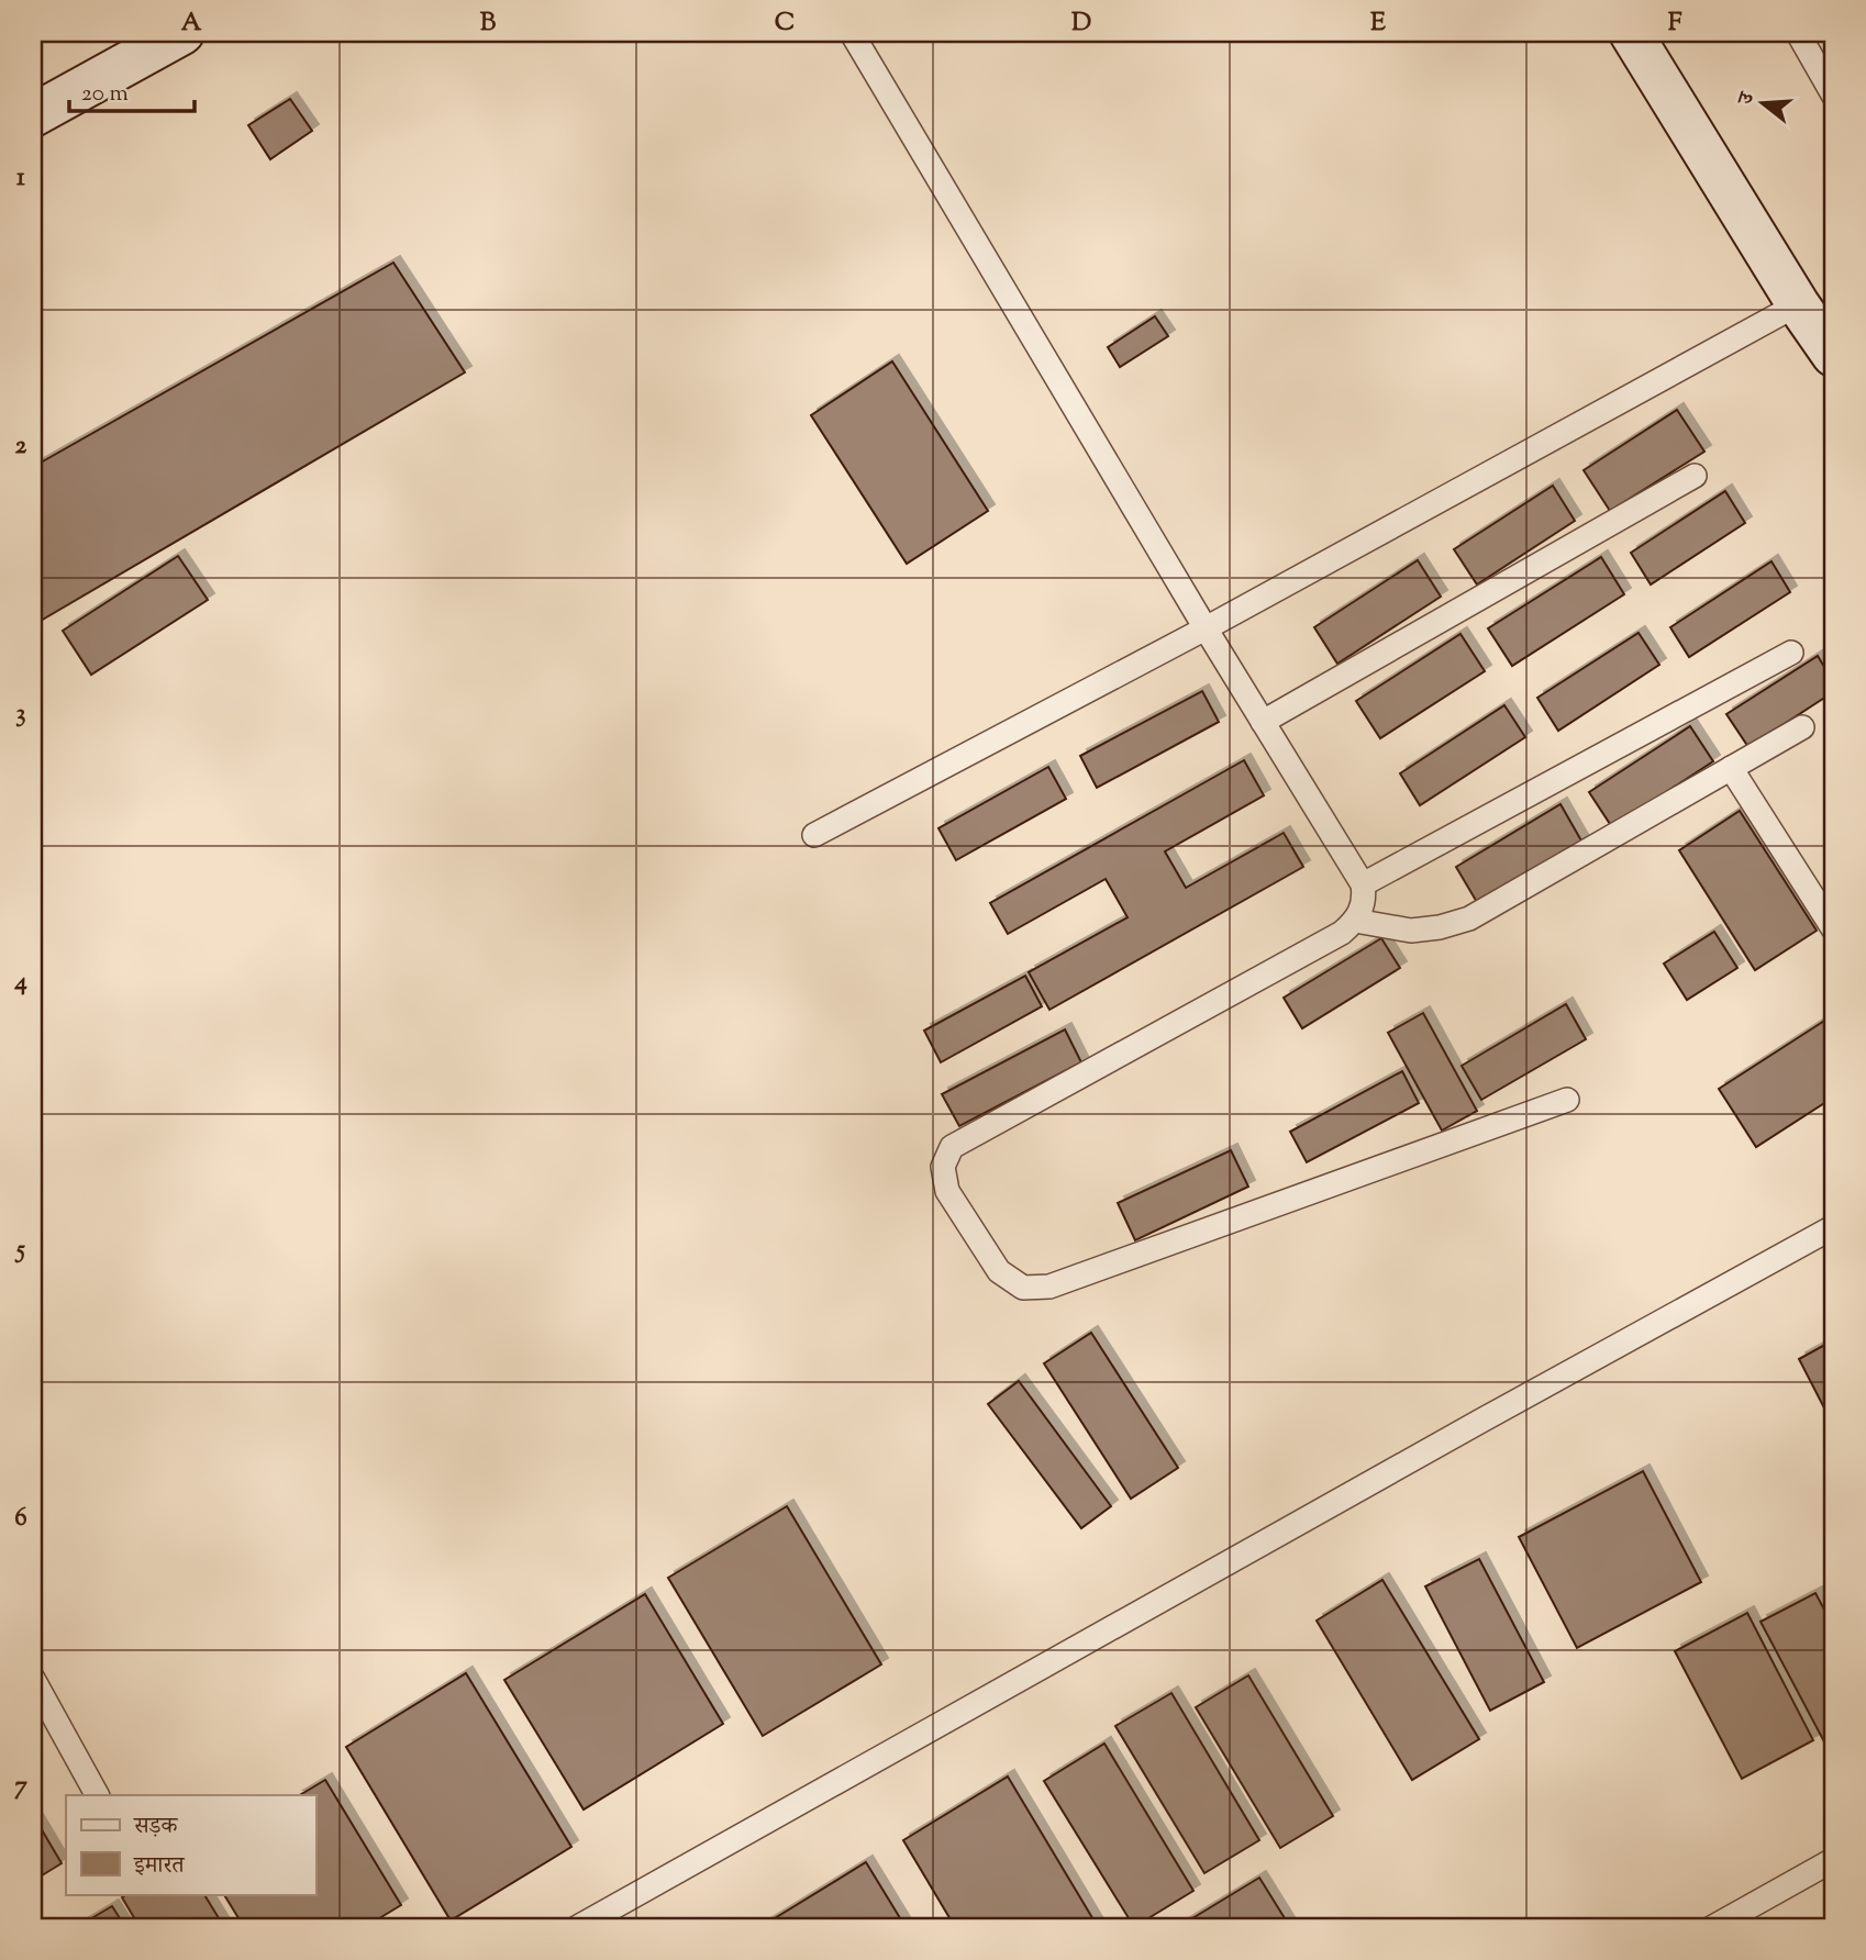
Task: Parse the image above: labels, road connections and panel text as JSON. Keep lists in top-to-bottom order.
{
  "legend": ["सड़क", "इमारत"],
  "scale_bar": "20 m",
  "north": "left",
  "grid": {
    "columns": [
      "A",
      "B",
      "C",
      "D",
      "E",
      "F"
    ],
    "rows": [
      "1",
      "2",
      "3",
      "4",
      "5",
      "6",
      "7"
    ]
  }
}
